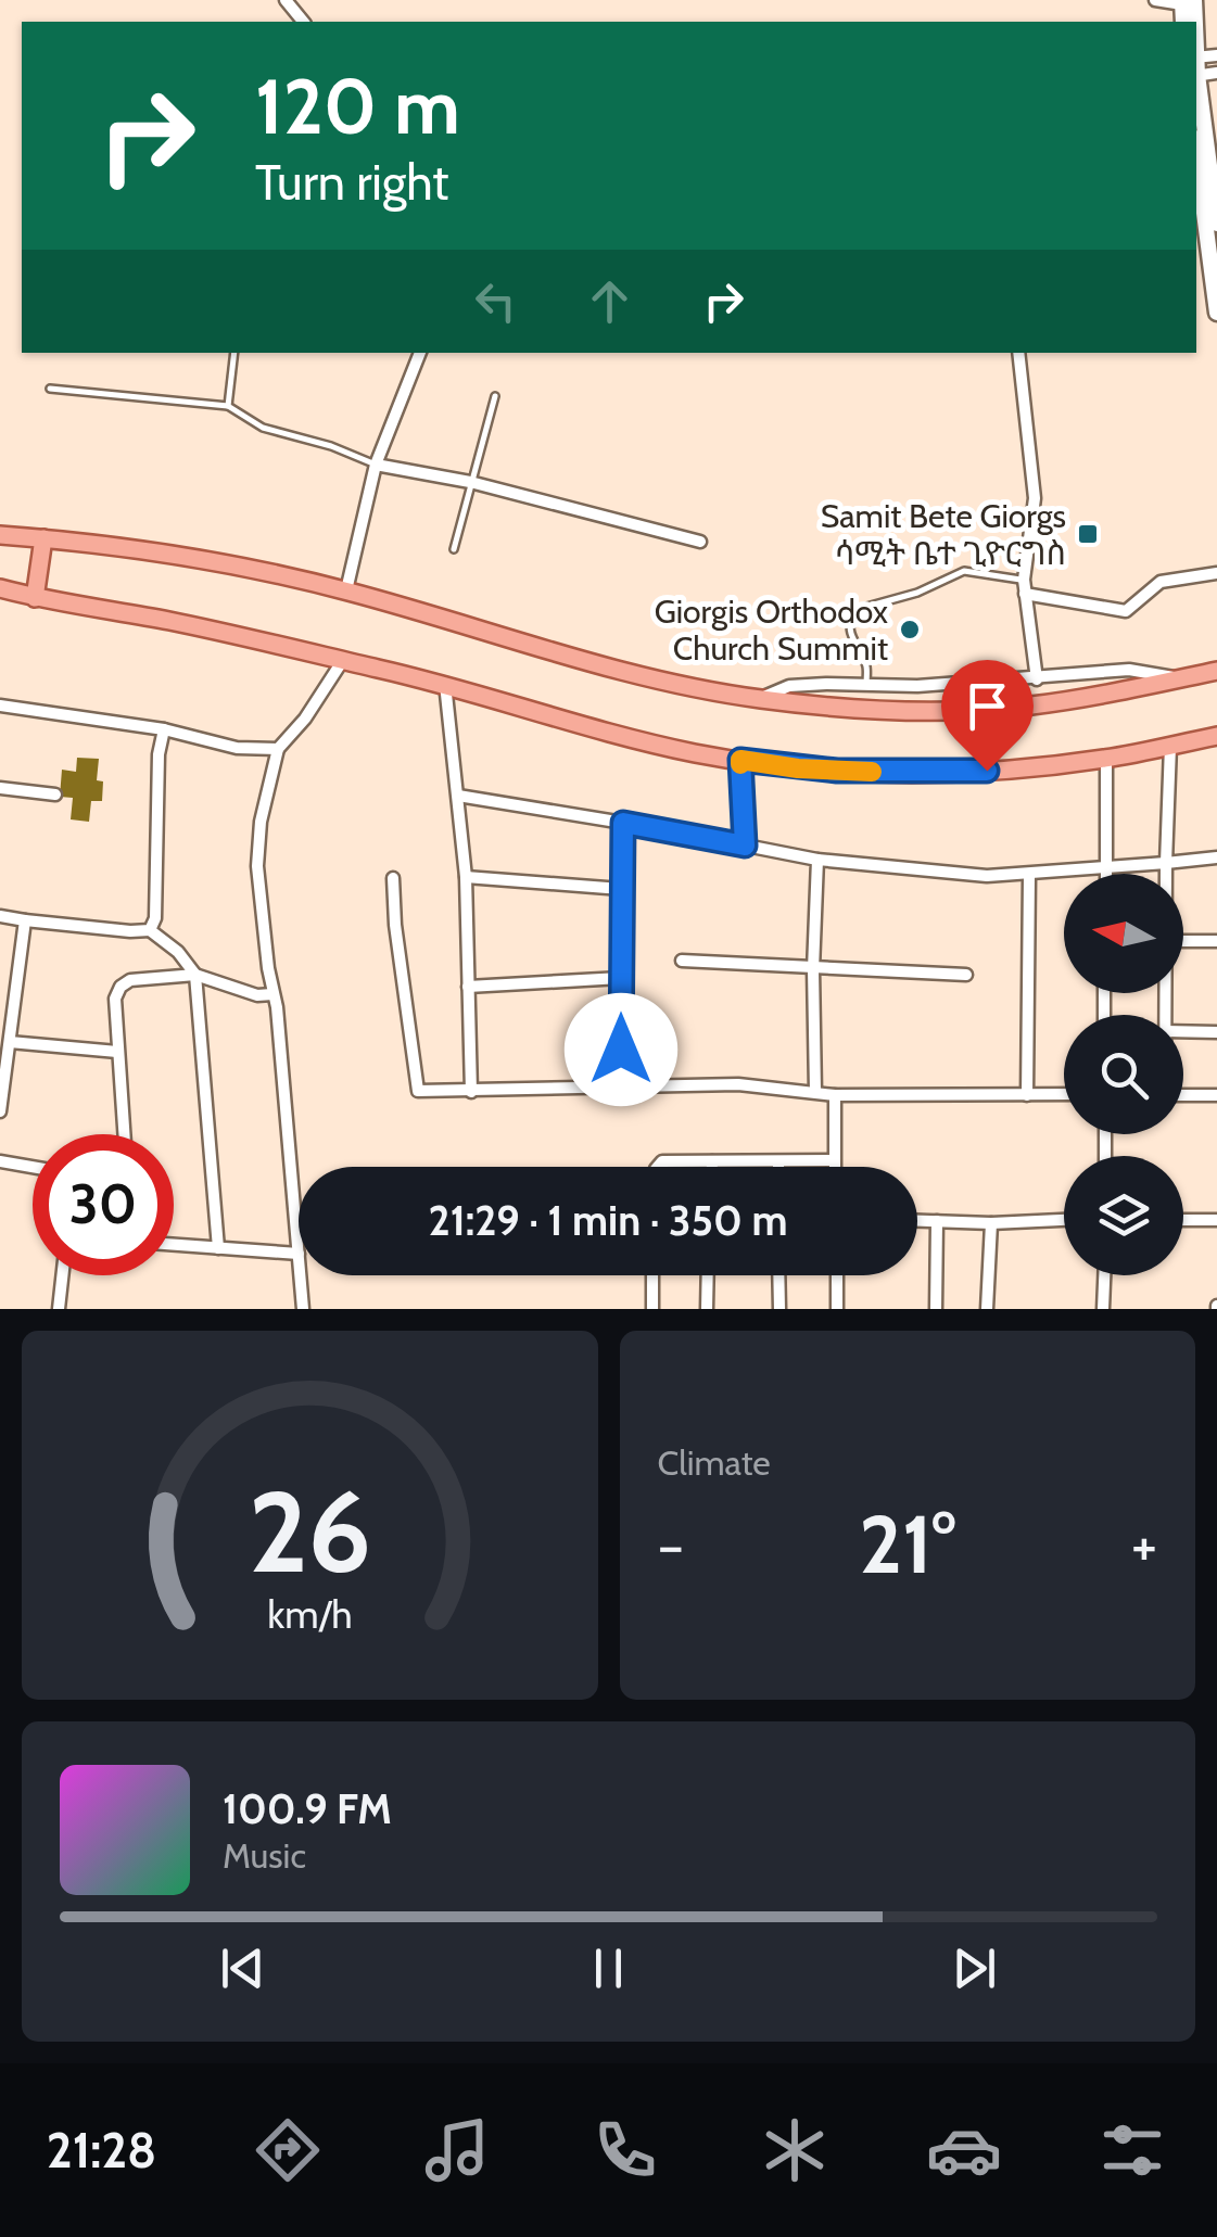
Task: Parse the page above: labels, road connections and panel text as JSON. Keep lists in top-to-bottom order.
{
  "places": {
    "transit": ["Samit Bete Giorgs ሳሚት ቤተ ጊዮርግስ"],
    "other": ["Giorgis Orthodox Church Summit"]
  },
  "north": "left",
  "page": {
    "turn": ["120 m", "Turn right"],
    "limit": "30",
    "trip": "21:29 · 1 min · 350 m",
    "tile": "Climate",
    "heat": ["−", "21°", "+"],
    "song": ["100.9 FM", "Music"],
    "tabs": "21:28",
    "gauge": ["26", "km/h"]
  }
}
